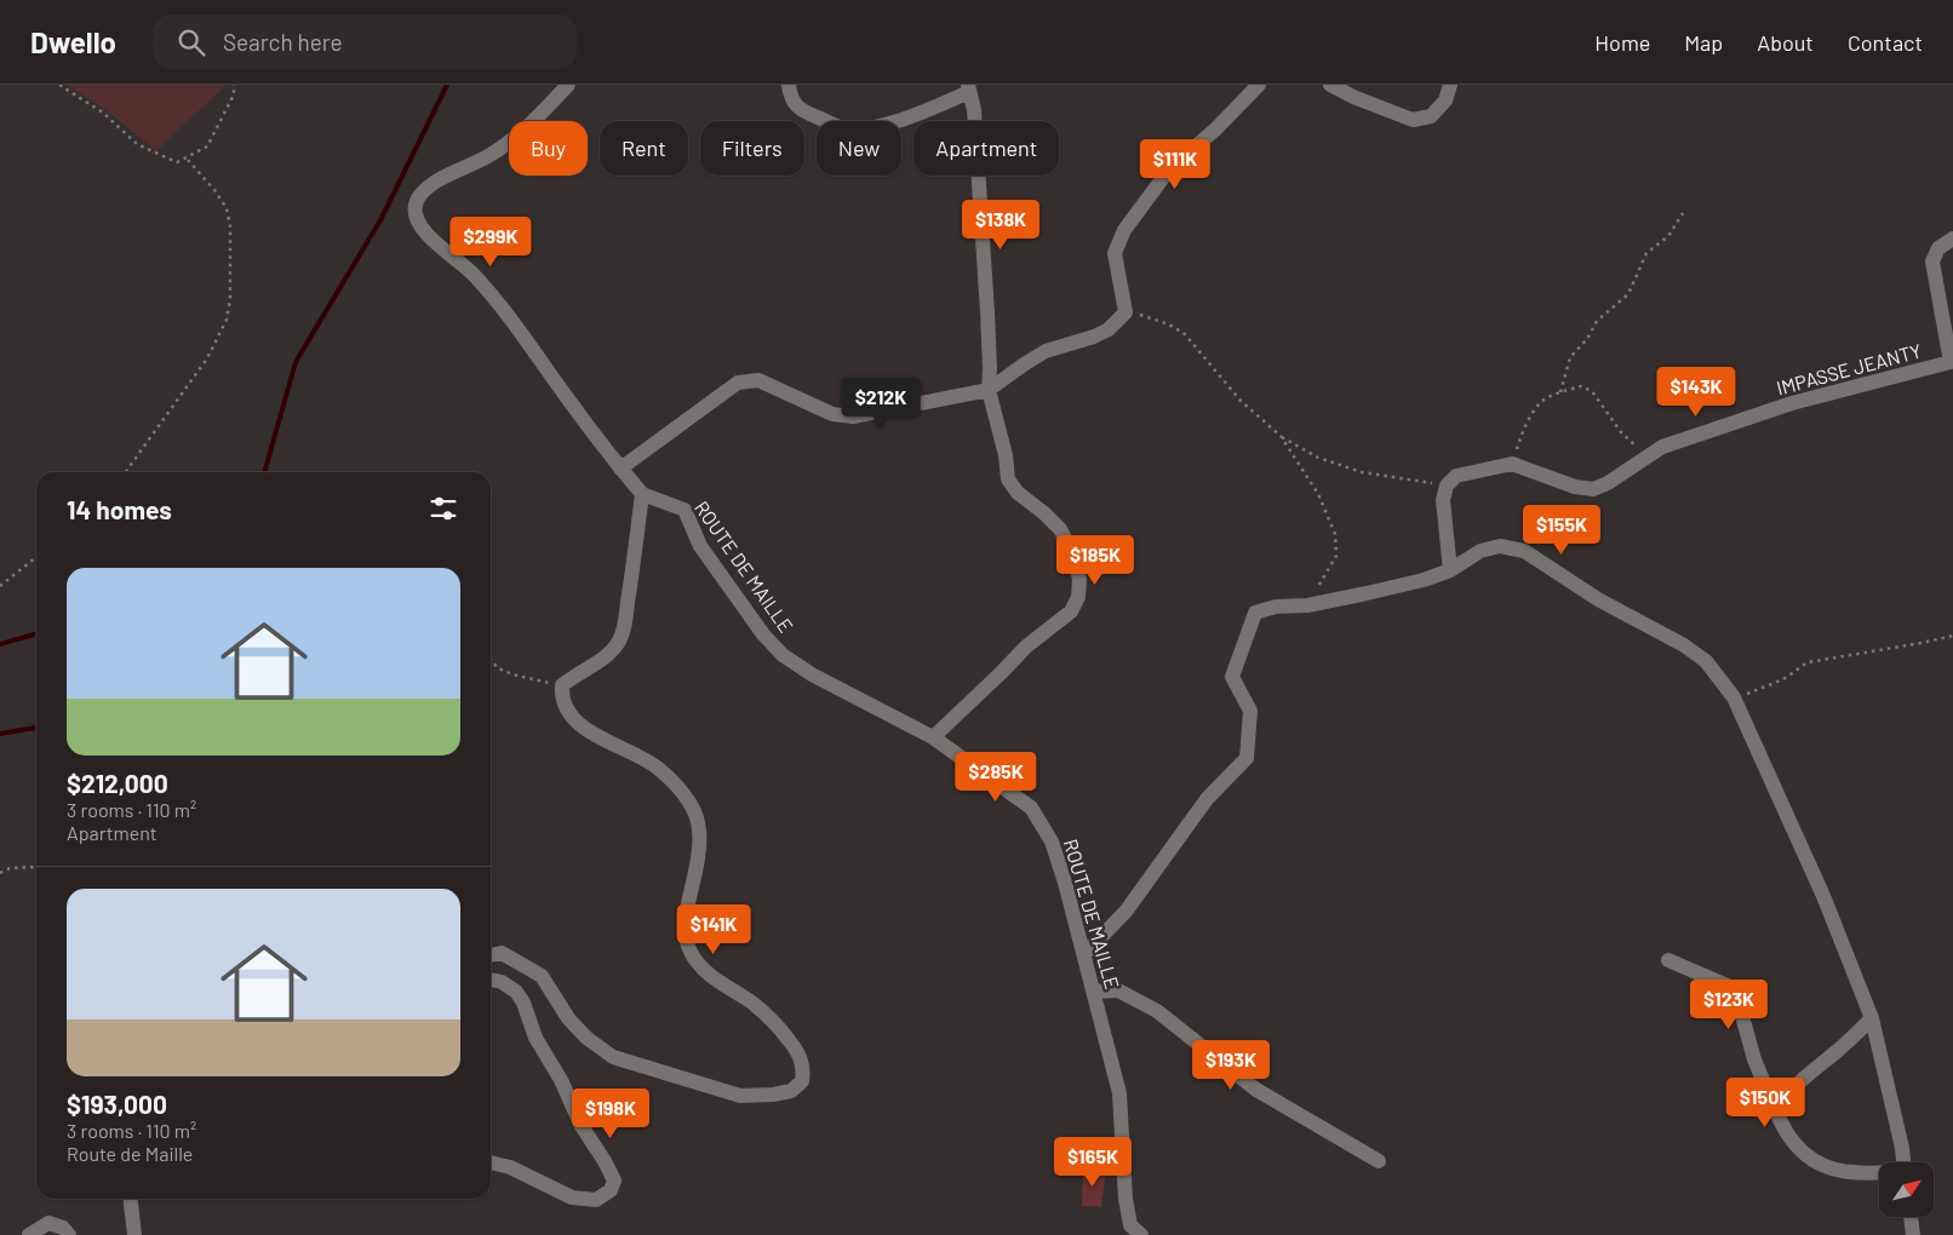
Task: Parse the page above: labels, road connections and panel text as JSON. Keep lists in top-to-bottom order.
{
  "streets": {
    "street": ["IMPASSE JEANTY", "ROUTE DE MAILLE"]
  },
  "north": "top right",
  "page": {
    "header": "Dwello",
    "search": "Search here",
    "nav": [
      "Home",
      "Map",
      "About",
      "Contact"
    ],
    "chip": [
      "Buy",
      "Rent",
      "Filters",
      "New",
      "Apartment"
    ],
    "price": [
      "$111K",
      "$138K",
      "$299K",
      "$143K",
      "$212K",
      "$155K",
      "$185K",
      "$285K",
      "$141K",
      "$123K",
      "$193K",
      "$150K",
      "$198K",
      "$165K"
    ],
    "heading": "14 homes",
    "list": [
      {
        "name": "$212,000",
        "note": "3 rooms · 110 m² · Apartment"
      },
      {
        "name": "$193,000",
        "note": "3 rooms · 110 m² · Route de Maille"
      }
    ]
  }
}
